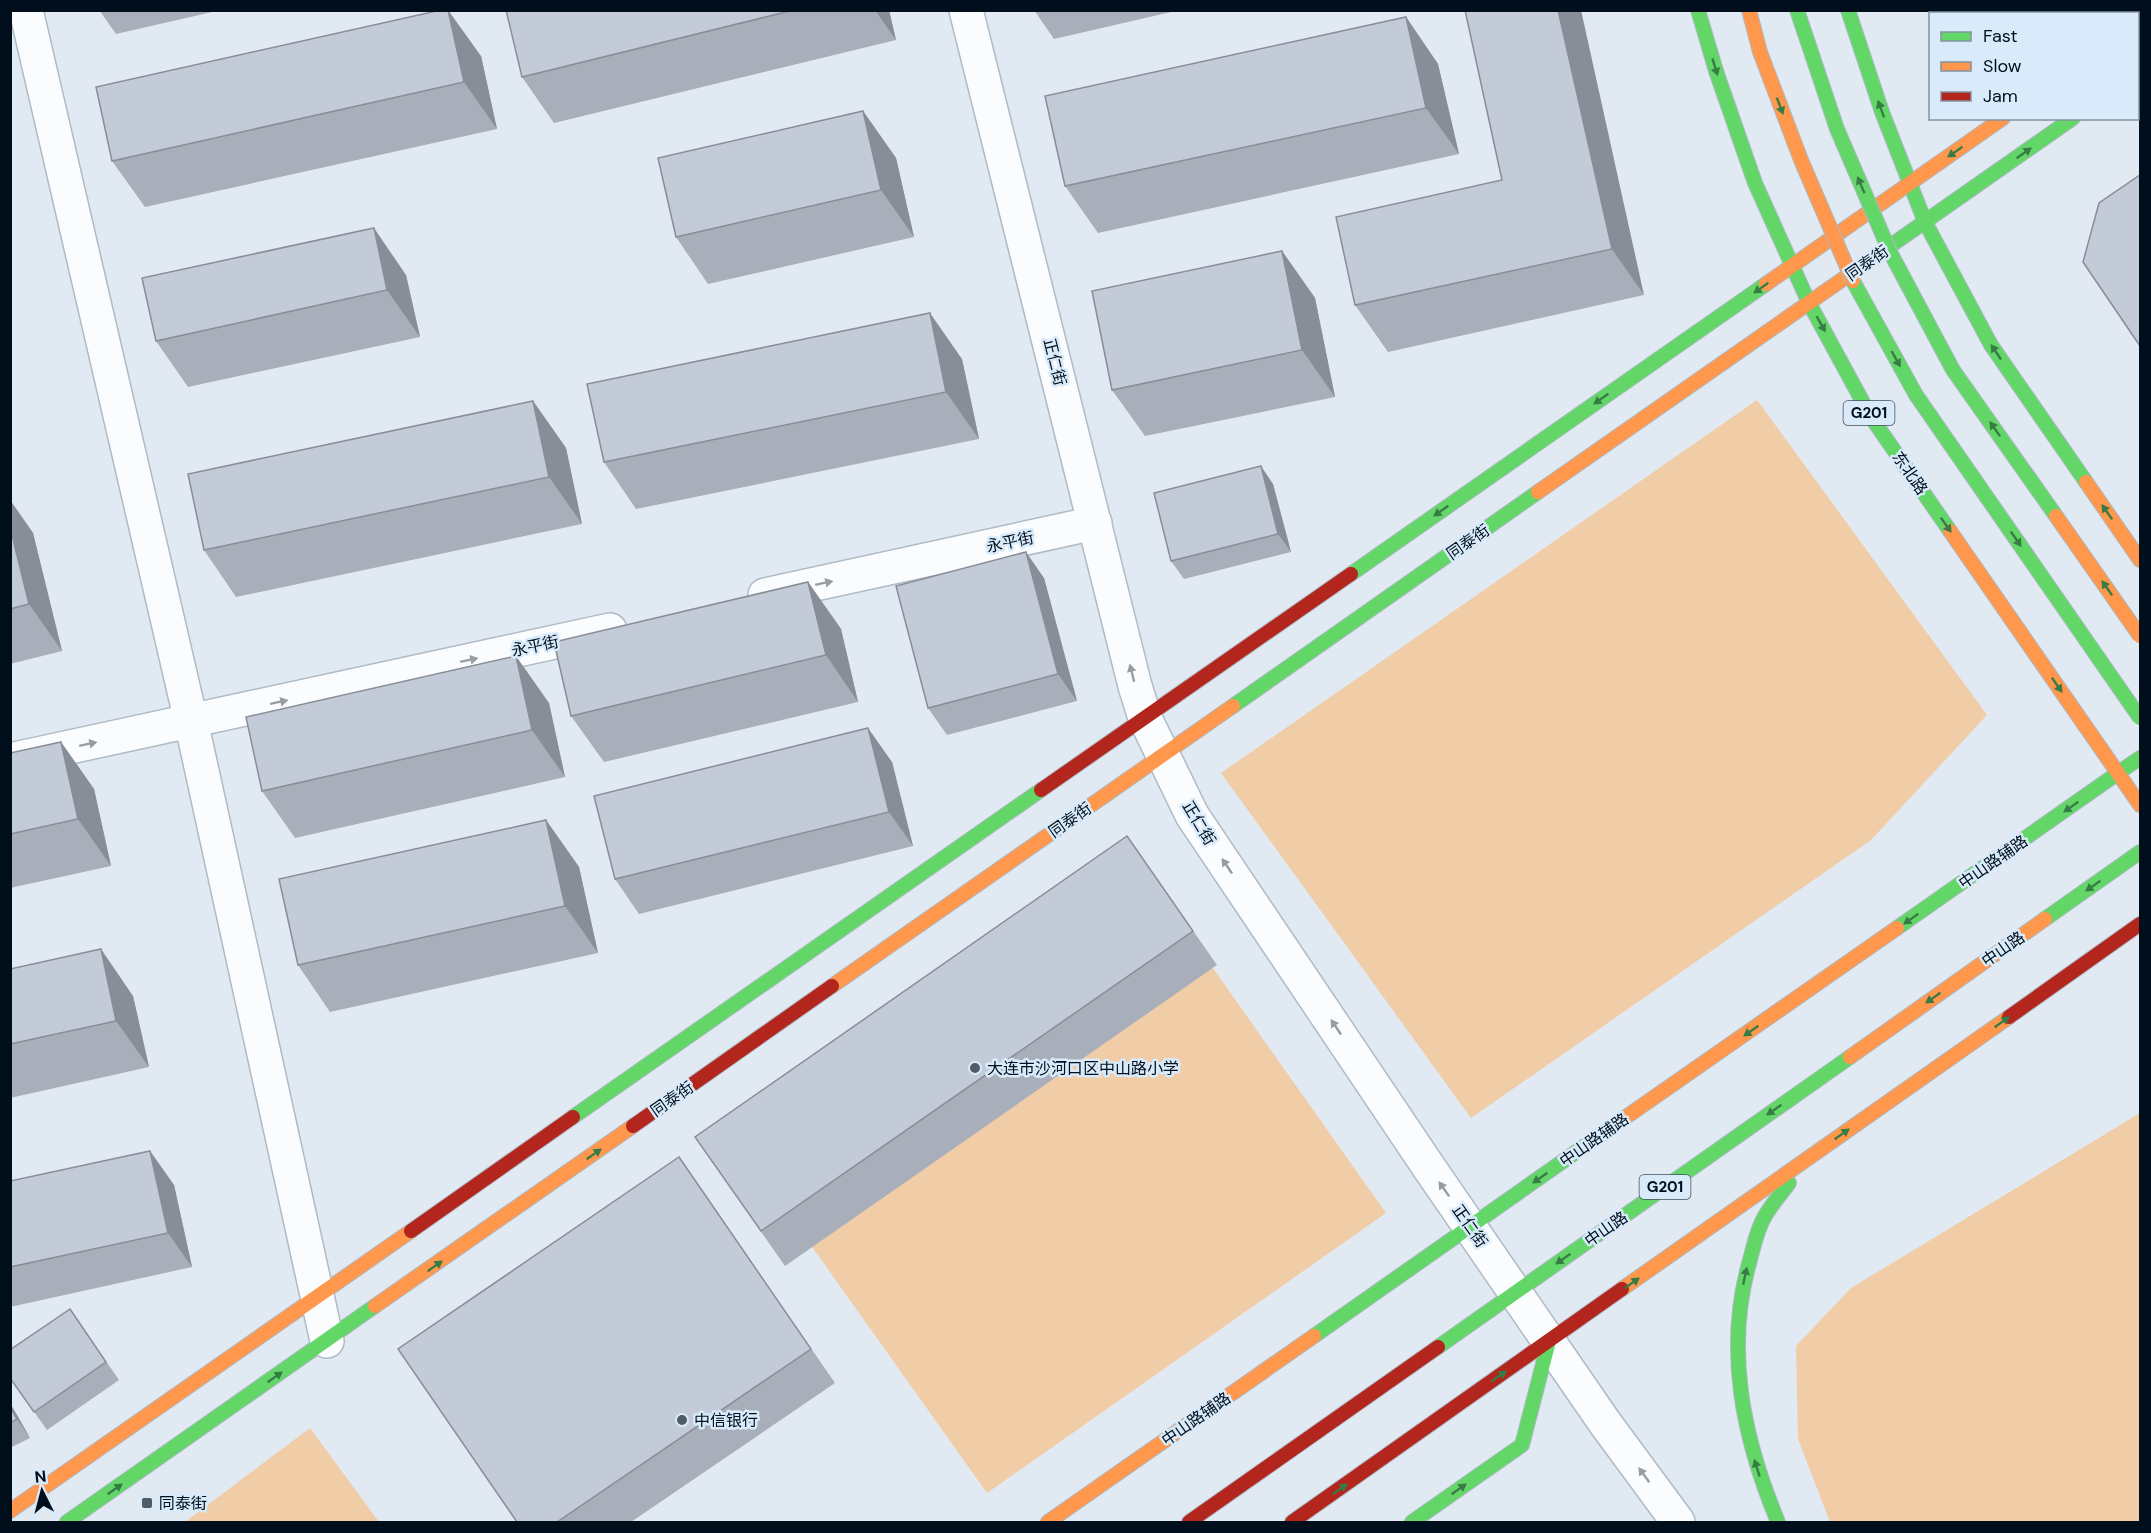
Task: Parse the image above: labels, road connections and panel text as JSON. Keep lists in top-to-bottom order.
{
  "streets": {
    "main road": [
      "同泰街",
      "G201",
      "东北路",
      "中山路辅路",
      "中山路"
    ],
    "street": ["正仁街", "永平街"]
  },
  "crossings": [
    ["同泰街", "正仁街"],
    ["同泰街", "东北路"],
    ["正仁街", "永平街"],
    ["正仁街", "中山路辅路"],
    ["正仁街", "中山路"],
    ["东北路", "中山路辅路"]
  ],
  "one_way": ["正仁街", "永平街", "中山路辅路"],
  "places": {
    "other": ["大连市沙河口区中山路小学", "中信银行"],
    "transit": ["同泰街"]
  },
  "legend": ["Fast", "Slow", "Jam"],
  "north": "top"
}
